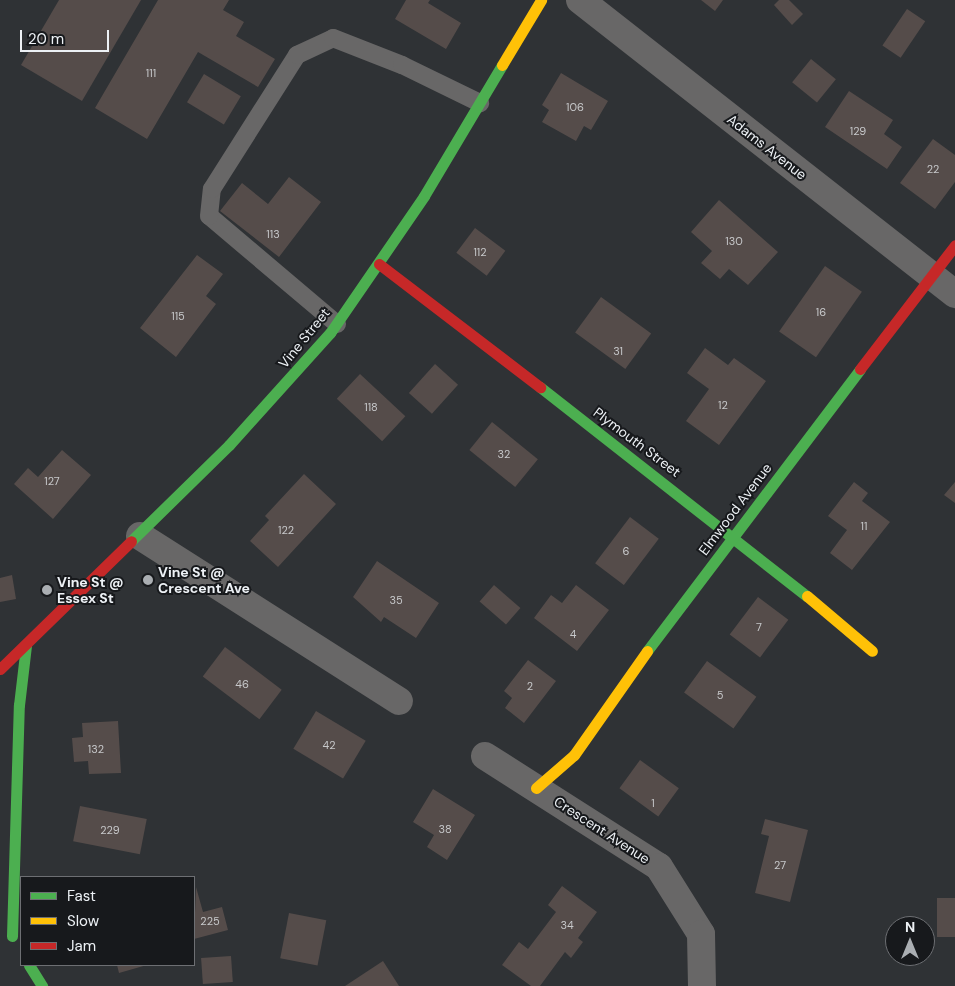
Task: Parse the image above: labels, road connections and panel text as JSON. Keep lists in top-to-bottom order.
{
  "streets": {
    "street": [
      "Adams Avenue",
      "Vine Street",
      "Plymouth Street",
      "Elmwood Avenue",
      "Crescent Avenue"
    ]
  },
  "crossings": [
    ["Adams Avenue", "Elmwood Avenue"],
    ["Vine Street", "Plymouth Street"],
    ["Plymouth Street", "Elmwood Avenue"],
    ["Elmwood Avenue", "Crescent Avenue"]
  ],
  "places": ["Vine St @ Crescent Ave", "Vine St @ Essex St"],
  "house_numbers": [
    "111",
    "106",
    "129",
    "22",
    "113",
    "130",
    "112",
    "16",
    "115",
    "31",
    "12",
    "118",
    "32",
    "127",
    "11",
    "122",
    "6",
    "35",
    "7",
    "4",
    "46",
    "2",
    "5",
    "42",
    "132",
    "1",
    "38",
    "229",
    "27",
    "225",
    "34"
  ],
  "legend": ["Fast", "Slow", "Jam"],
  "scale_bar": "20 m",
  "north": "top"
}
